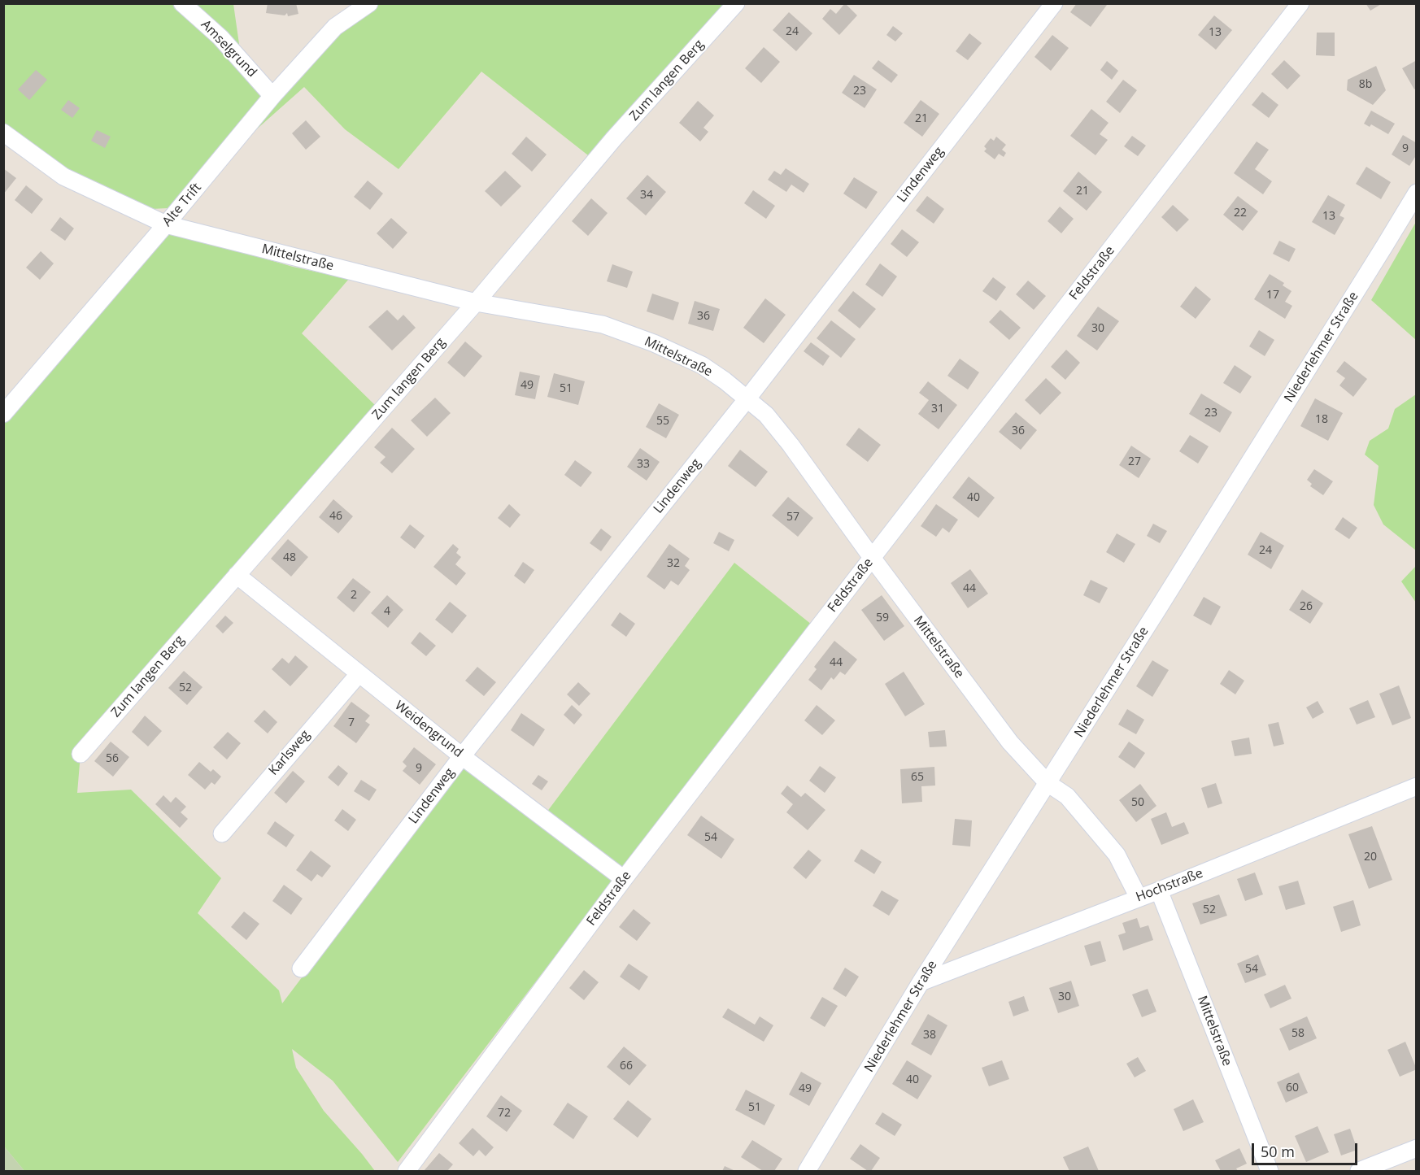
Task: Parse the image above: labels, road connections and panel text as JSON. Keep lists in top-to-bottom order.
{
  "streets": {
    "street": [
      "Amselgrund",
      "Zum langen Berg",
      "Lindenweg",
      "Alte Trift",
      "Mittelstraße",
      "Feldstraße",
      "Niederlehmer Straße",
      "Weidengrund",
      "Karlsweg",
      "Hochstraße"
    ]
  },
  "crossings": [
    ["Amselgrund", "Alte Trift"],
    ["Zum langen Berg", "Mittelstraße"],
    ["Zum langen Berg", "Weidengrund"],
    ["Lindenweg", "Mittelstraße"],
    ["Lindenweg", "Weidengrund"],
    ["Alte Trift", "Mittelstraße"],
    ["Mittelstraße", "Feldstraße"],
    ["Mittelstraße", "Niederlehmer Straße"],
    ["Mittelstraße", "Hochstraße"],
    ["Feldstraße", "Weidengrund"],
    ["Niederlehmer Straße", "Hochstraße"],
    ["Weidengrund", "Karlsweg"]
  ],
  "house_numbers": [
    "24",
    "13",
    "8b",
    "23",
    "21",
    "9",
    "21",
    "34",
    "22",
    "13",
    "17",
    "36",
    "30",
    "49",
    "51",
    "31",
    "23",
    "18",
    "55",
    "36",
    "27",
    "33",
    "40",
    "46",
    "57",
    "24",
    "48",
    "32",
    "44",
    "2",
    "26",
    "4",
    "59",
    "44",
    "52",
    "7",
    "56",
    "9",
    "65",
    "50",
    "54",
    "20",
    "52",
    "54",
    "30",
    "58",
    "38",
    "66",
    "40",
    "60",
    "49",
    "51",
    "72"
  ],
  "scale_bar": "50 m"
}
